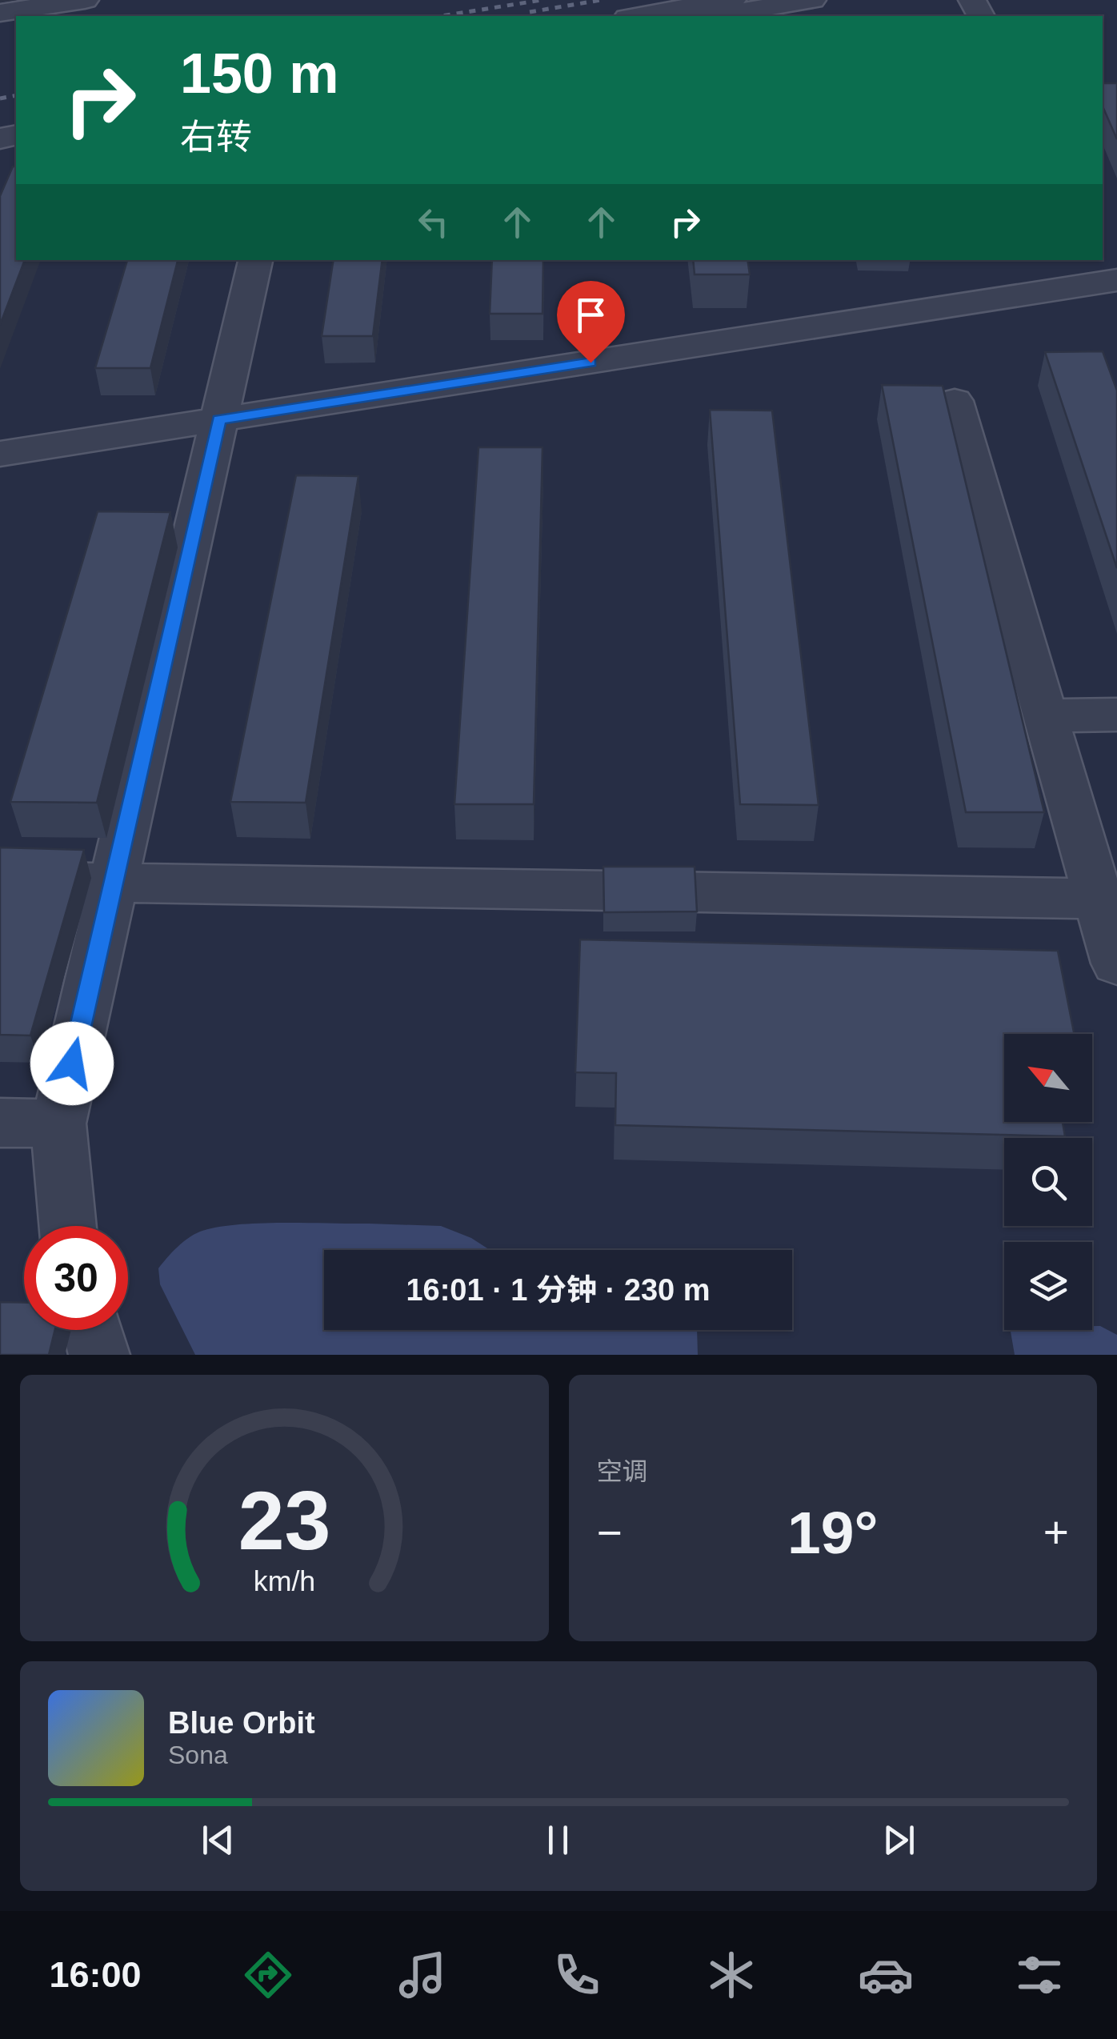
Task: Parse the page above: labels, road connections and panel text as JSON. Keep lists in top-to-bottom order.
{
  "north": "top left",
  "page": {
    "turn": ["150 m", "右转"],
    "limit": "30",
    "trip": "16:01 · 1 分钟 · 230 m",
    "tile": "空调",
    "heat": ["−", "19°", "+"],
    "song": ["Blue Orbit", "Sona"],
    "tabs": "16:00",
    "gauge": ["23", "km/h"]
  }
}
